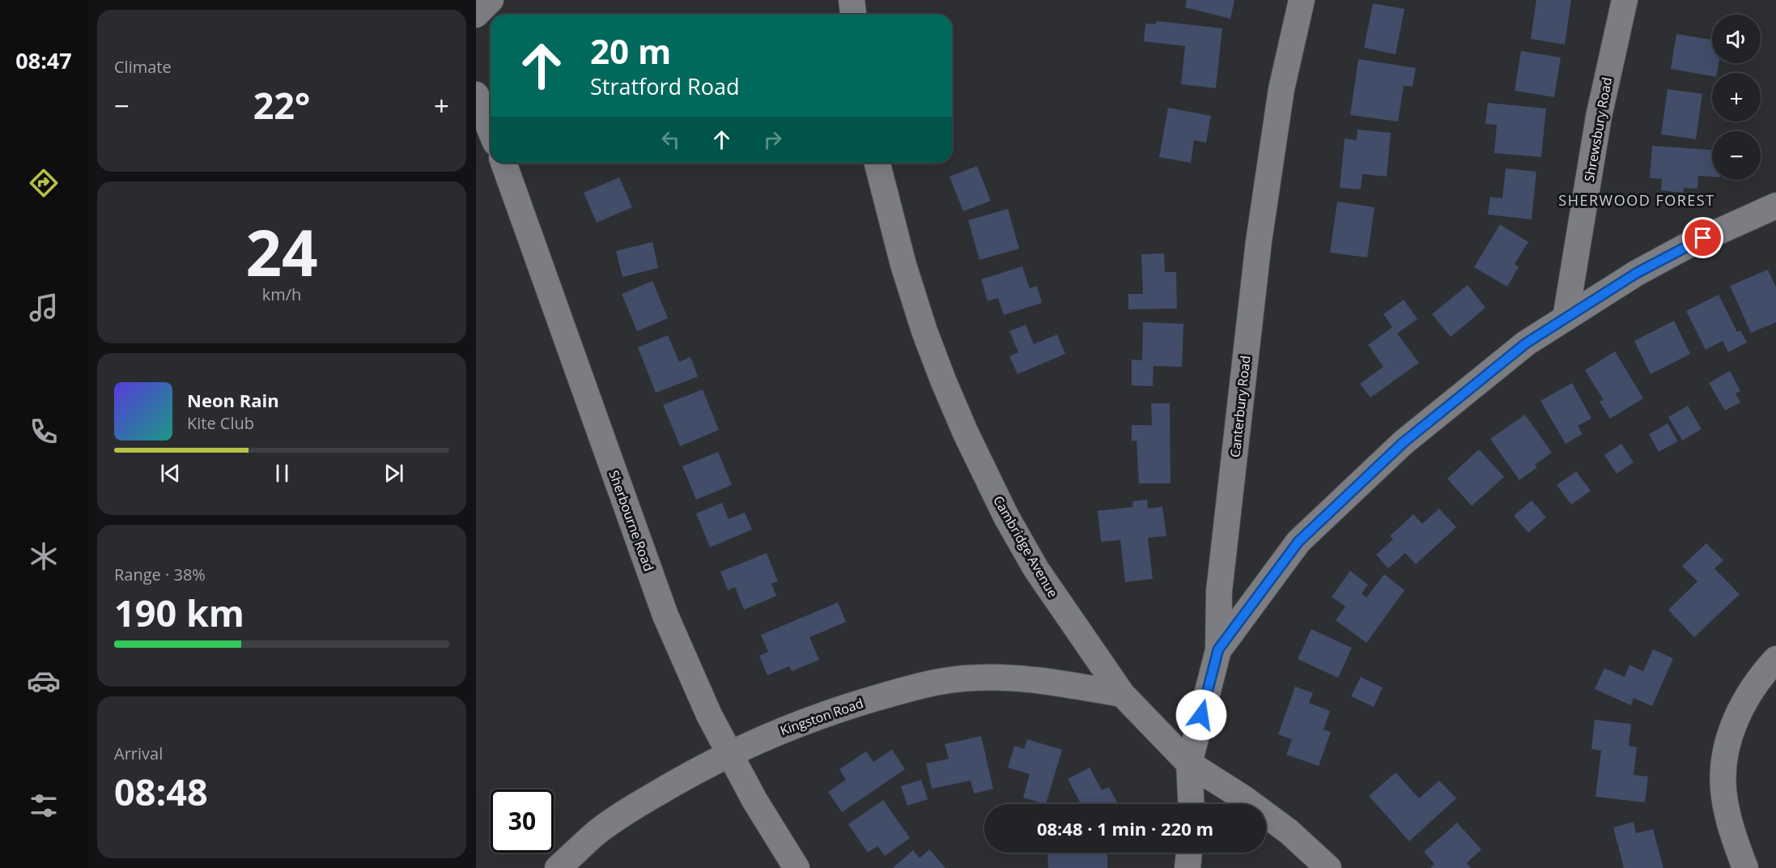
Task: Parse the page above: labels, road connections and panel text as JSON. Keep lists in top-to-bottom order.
{
  "streets": {
    "street": [
      "Shrewsbury Road",
      "Canterbury Road",
      "Sherbourne Road",
      "Cambridge Avenue",
      "Kingston Road"
    ]
  },
  "crossings": [
    ["Canterbury Road", "Cambridge Avenue"],
    ["Sherbourne Road", "Kingston Road"],
    ["Cambridge Avenue", "Kingston Road"]
  ],
  "districts": ["SHERWOOD FOREST"],
  "page": {
    "tabs": "08:47",
    "tile": [
      "Climate",
      ["24", "km/h"],
      ["Range · 38%", "190 km"],
      ["Arrival", "08:48"]
    ],
    "map_buttons": ["+", "−"],
    "turn": ["20 m", "Stratford Road"],
    "heat": ["−", "22°", "+"],
    "song": ["Neon Rain", "Kite Club"],
    "limit": "30",
    "trip": "08:48 · 1 min · 220 m"
  }
}
